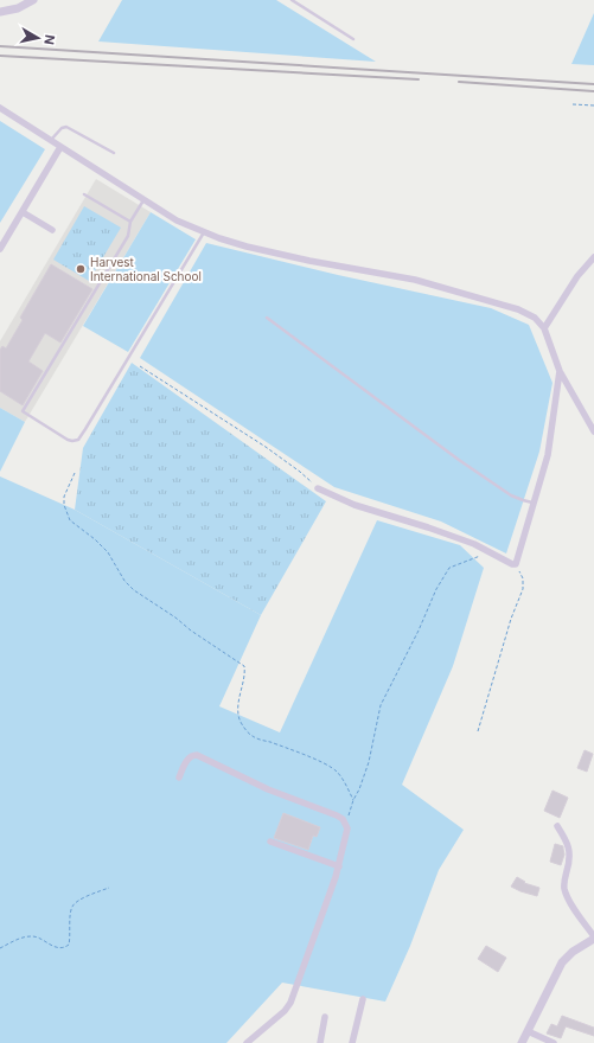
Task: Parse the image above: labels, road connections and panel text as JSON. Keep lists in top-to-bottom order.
{
  "places": ["Harvest International School"],
  "north": "right"
}
